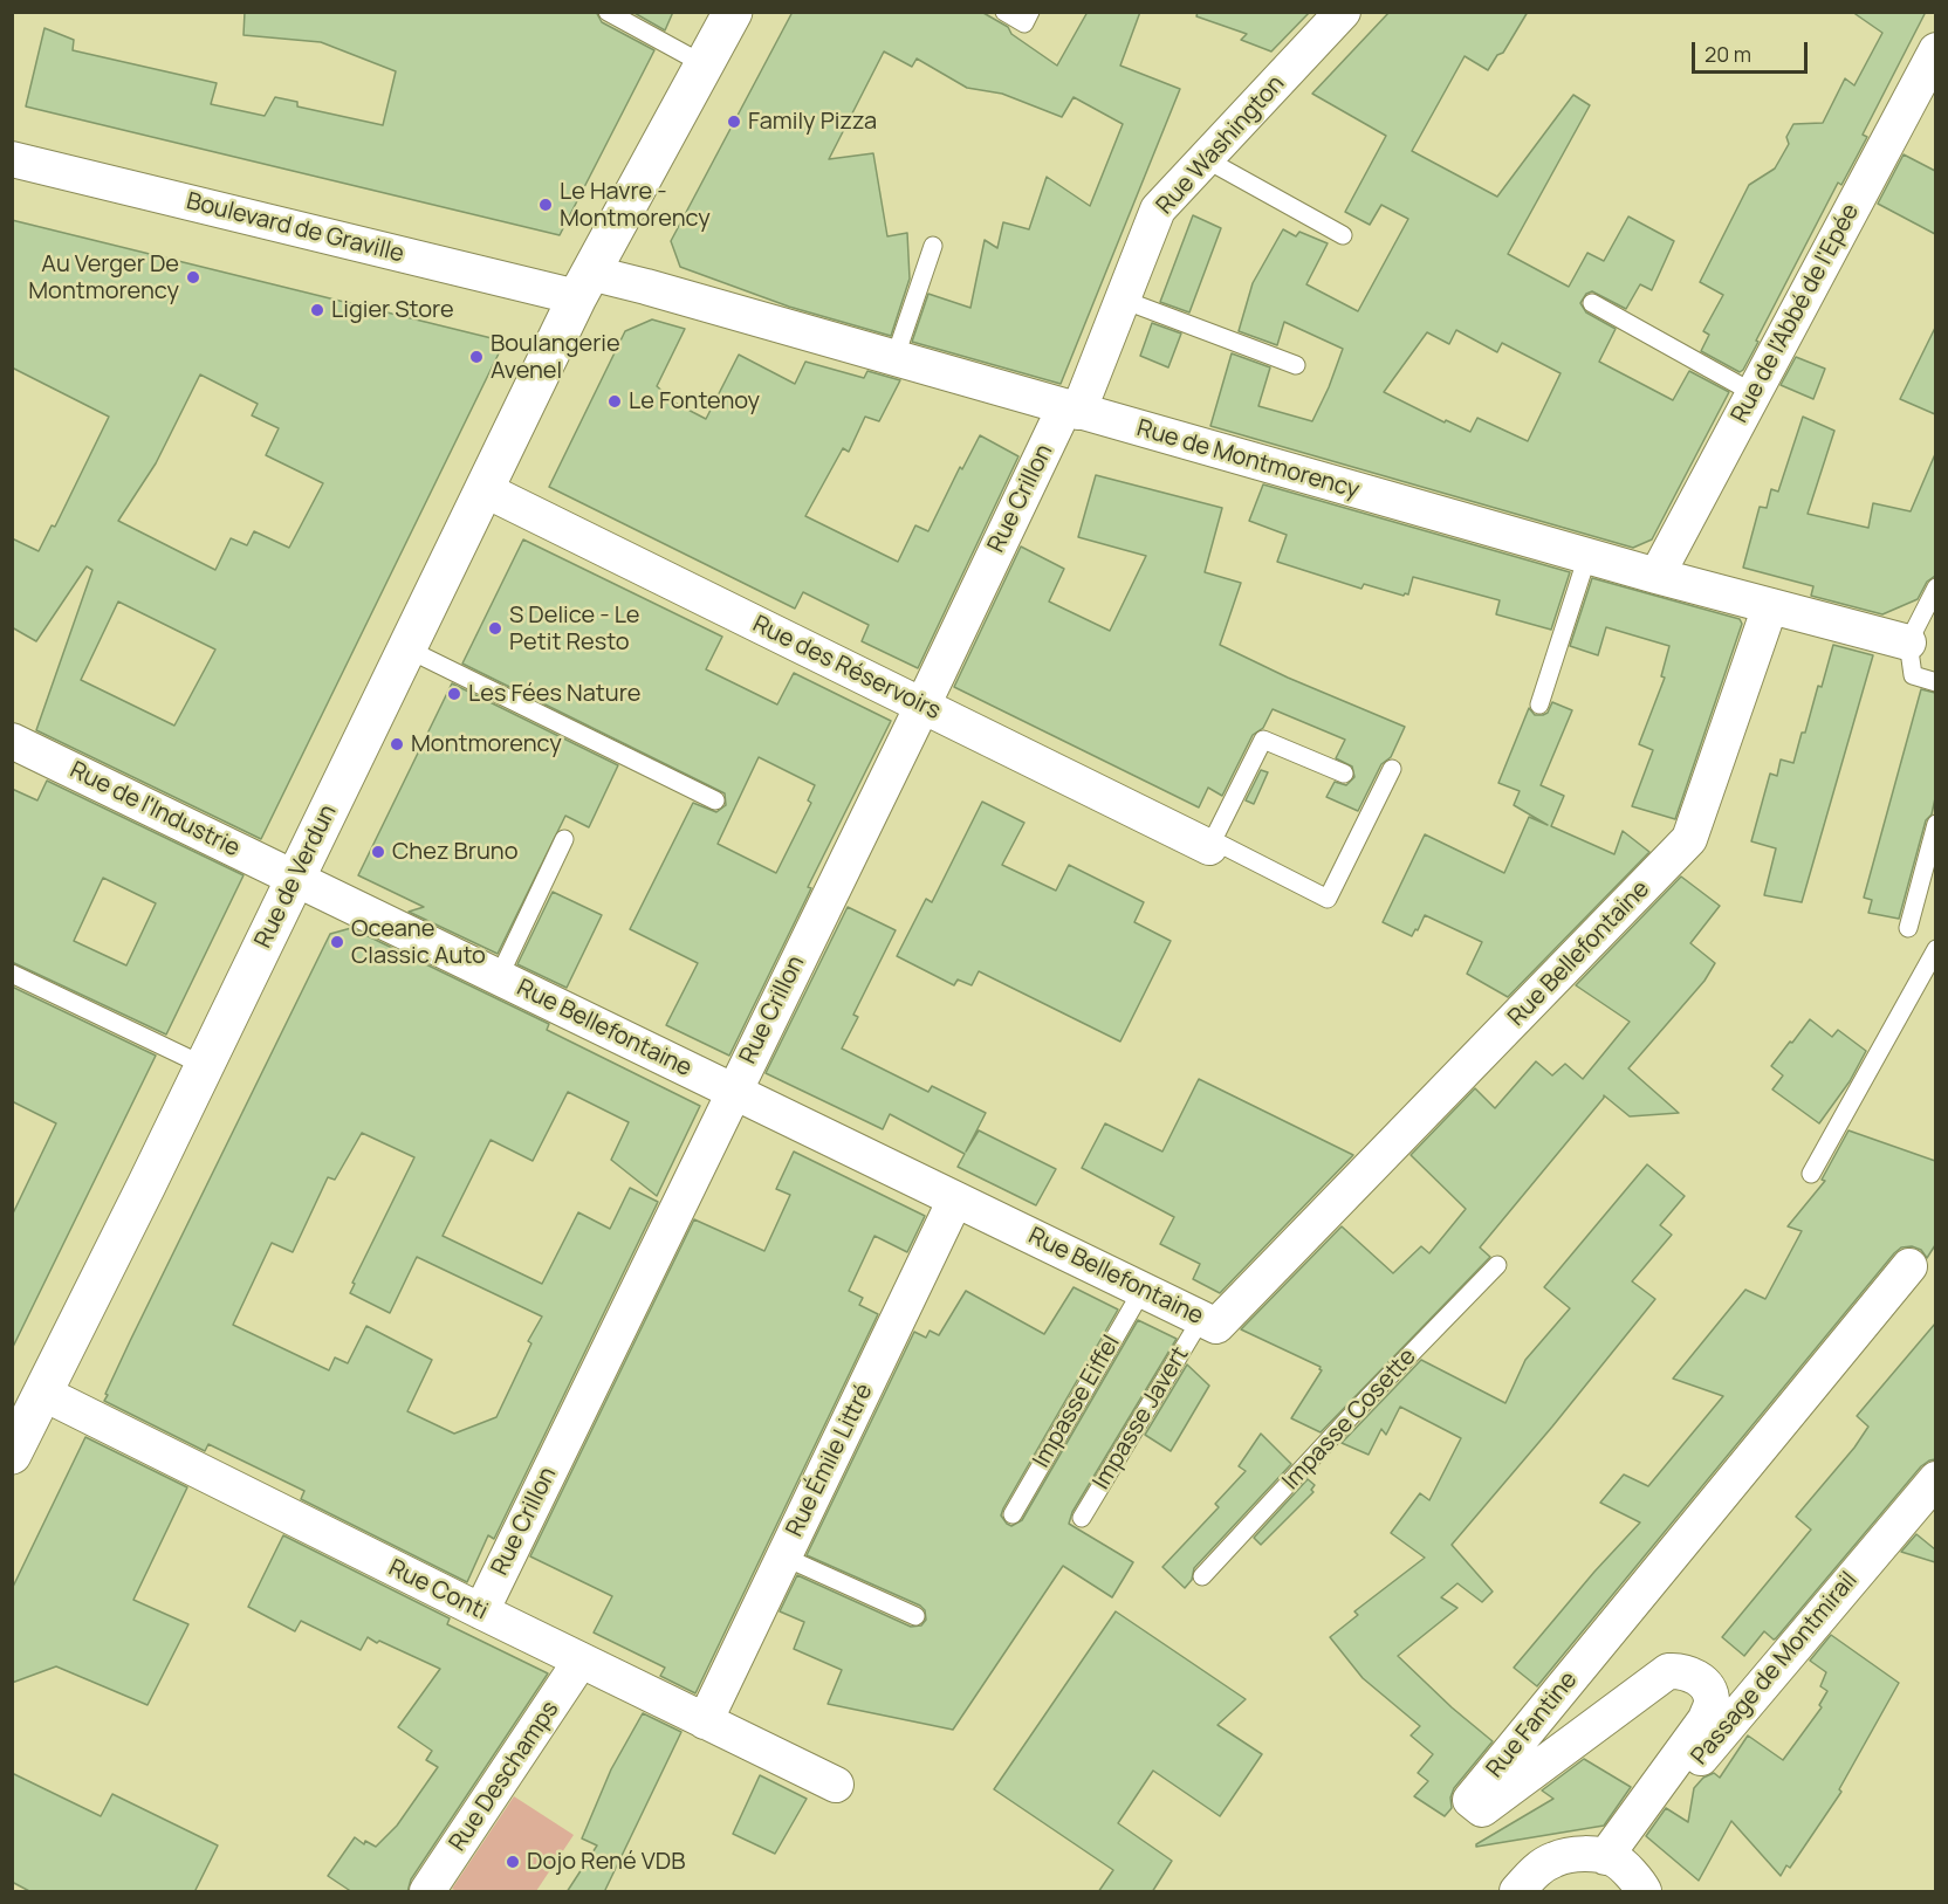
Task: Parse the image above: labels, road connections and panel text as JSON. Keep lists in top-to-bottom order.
{
  "streets": {
    "main road": ["Rue de Verdun"],
    "street": [
      "Rue Washington",
      "Boulevard de Graville",
      "Rue de l'Abbé de l'Epée",
      "Rue de Montmorency",
      "Rue Crillon",
      "Rue des Réservoirs",
      "Rue de l'Industrie",
      "Rue Bellefontaine",
      "Rue Émile Littré",
      "Rue Conti",
      "Passage de Montmirail",
      "Rue Fantine",
      "Rue Deschamps"
    ],
    "lane": ["Impasse Eiffel", "Impasse Javert", "Impasse Cosette"]
  },
  "crossings": [
    ["Rue Washington", "Rue de Montmorency"],
    ["Rue Washington", "Rue Crillon"],
    ["Boulevard de Graville", "Rue de Montmorency"],
    ["Boulevard de Graville", "Rue de Verdun"],
    ["Rue de l'Abbé de l'Epée", "Rue de Montmorency"],
    ["Rue de Montmorency", "Rue Crillon"],
    ["Rue de Montmorency", "Rue de Verdun"],
    ["Rue de Montmorency", "Rue Bellefontaine"],
    ["Rue Crillon", "Rue des Réservoirs"],
    ["Rue Crillon", "Rue Bellefontaine"],
    ["Rue Crillon", "Rue Conti"],
    ["Rue des Réservoirs", "Rue de Verdun"],
    ["Rue de l'Industrie", "Rue de Verdun"],
    ["Rue de l'Industrie", "Rue Bellefontaine"],
    ["Rue de Verdun", "Rue Bellefontaine"],
    ["Rue de Verdun", "Rue Conti"],
    ["Rue Bellefontaine", "Impasse Eiffel"],
    ["Rue Bellefontaine", "Impasse Javert"],
    ["Rue Bellefontaine", "Rue Émile Littré"],
    ["Rue Émile Littré", "Rue Conti"],
    ["Rue Conti", "Rue Deschamps"],
    ["Passage de Montmirail", "Rue Fantine"]
  ],
  "places": [
    "Family Pizza",
    "Le Havre - Montmorency",
    "Au Verger De Montmorency",
    "Ligier Store",
    "Boulangerie Avenel",
    "Le Fontenoy",
    "S Delice - Le Petit Resto",
    "Les Fées Nature",
    "Montmorency",
    "Chez Bruno",
    "Oceane Classic Auto",
    "Dojo René VDB"
  ],
  "scale_bar": "20 m"
}
